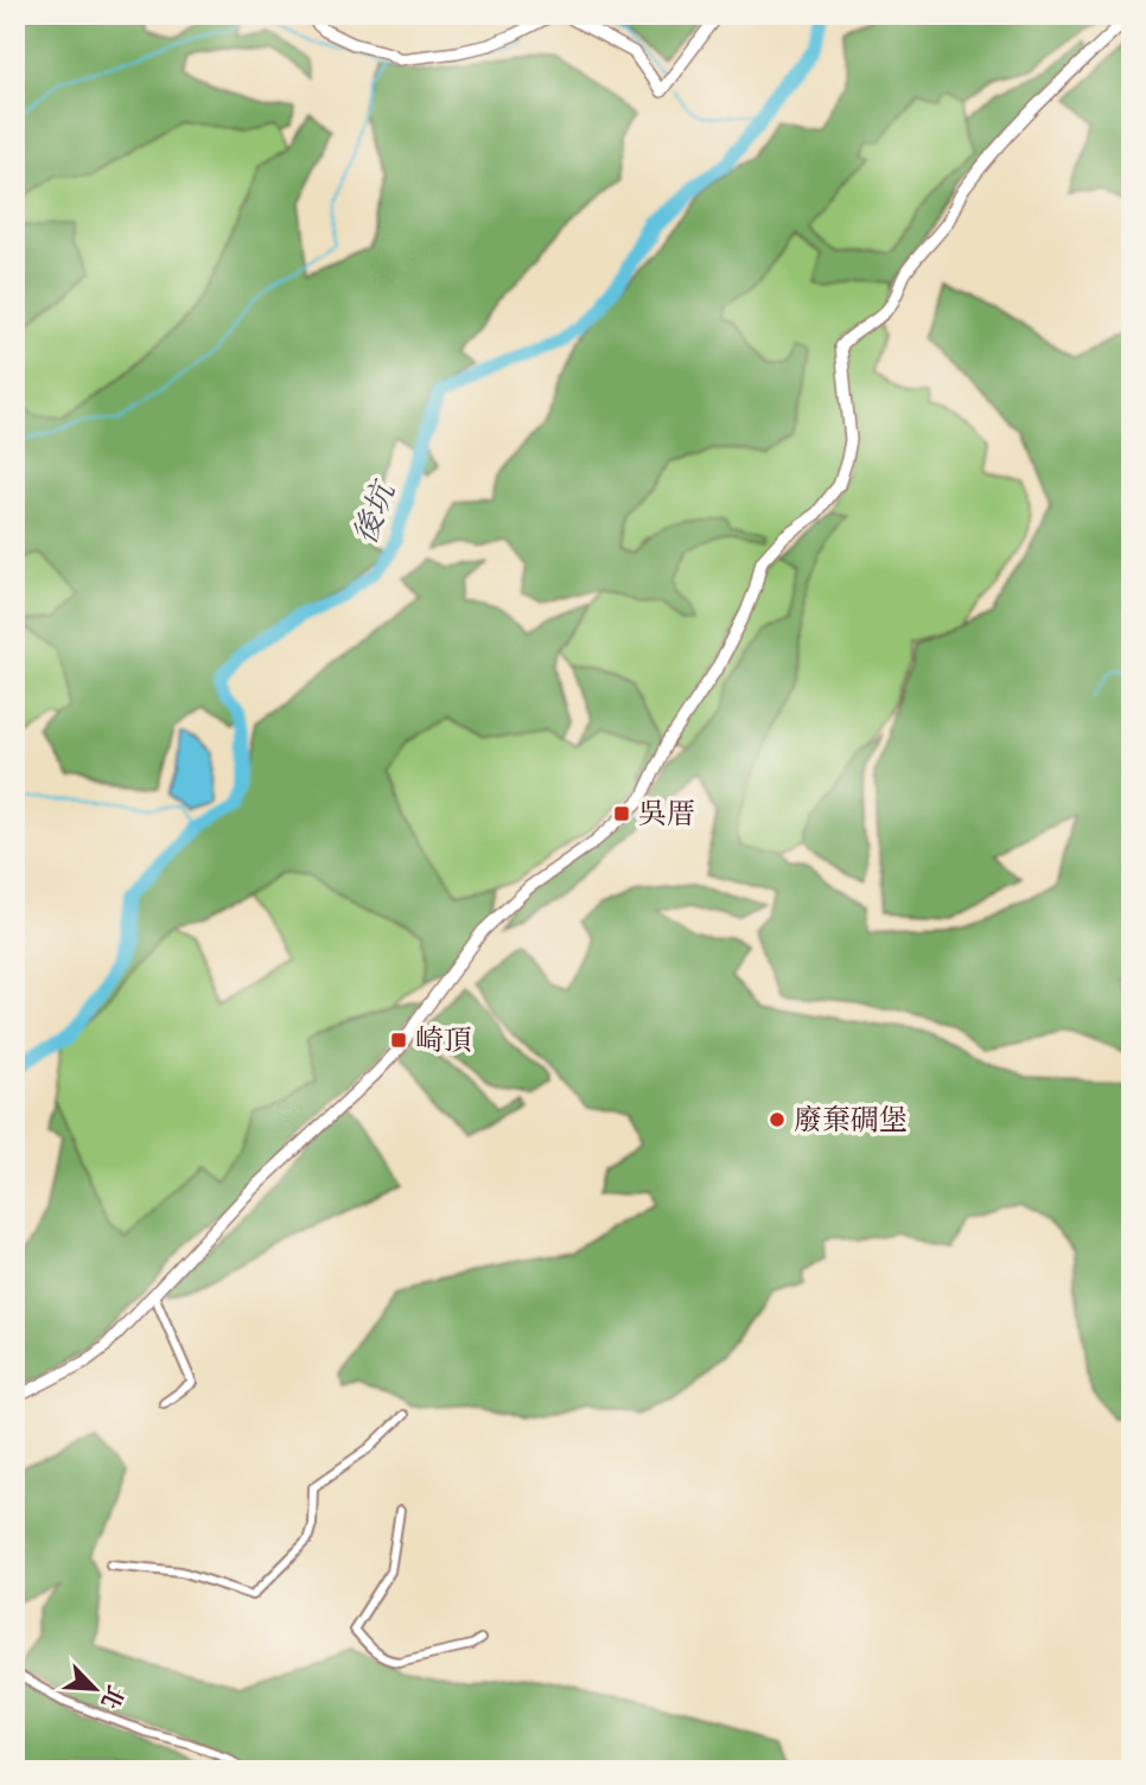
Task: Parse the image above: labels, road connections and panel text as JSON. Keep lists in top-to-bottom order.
{
  "water": ["後坑"],
  "places": {
    "transit": ["吳厝", "崎頂"],
    "other": ["廢棄碉堡"]
  },
  "north": "bottom right"
}
